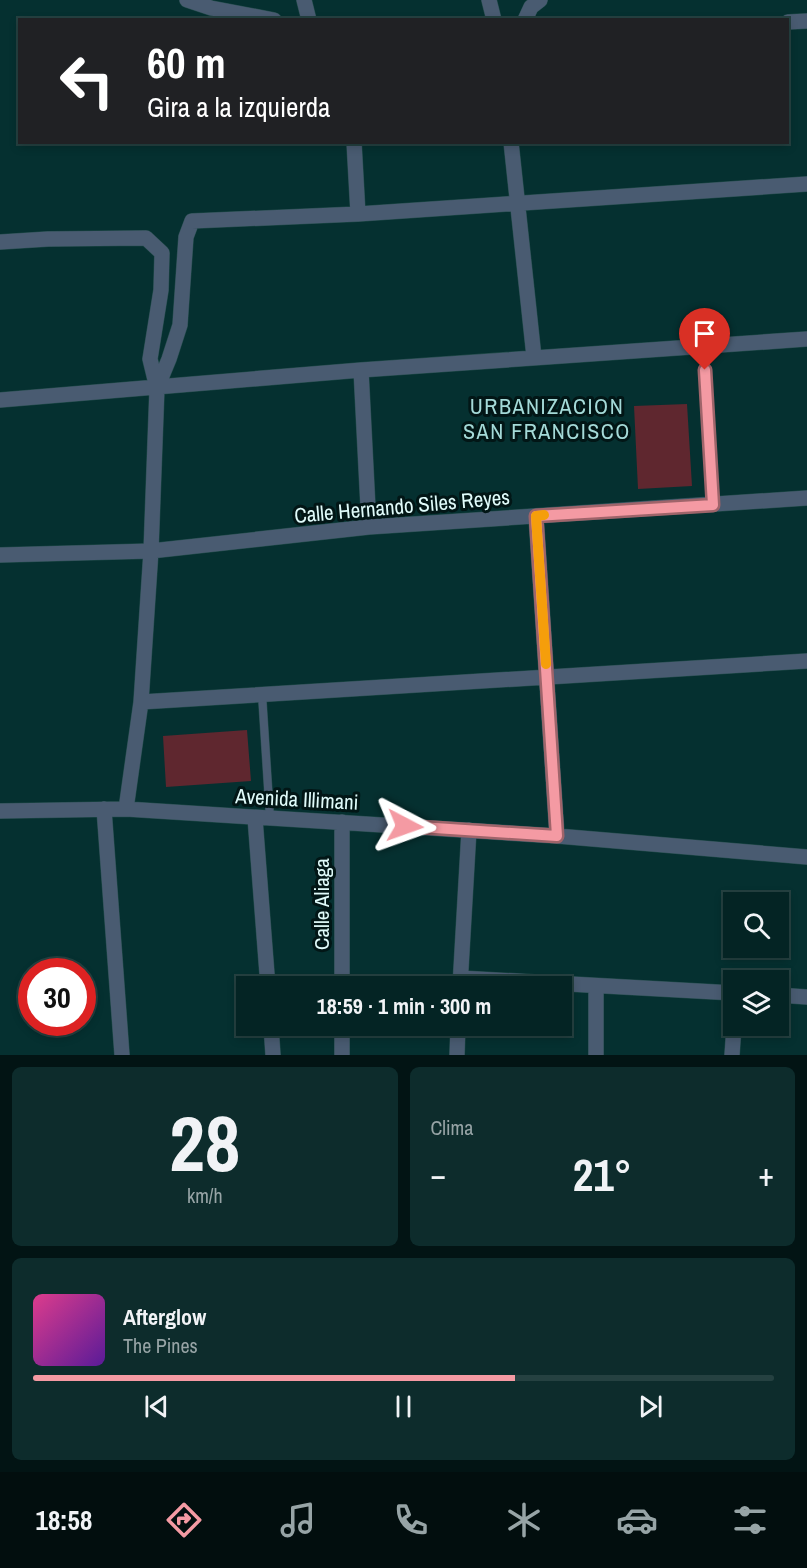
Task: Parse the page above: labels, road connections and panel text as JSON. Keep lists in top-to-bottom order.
{
  "streets": {
    "street": ["Calle Hernando Siles Reyes", "Avenida Illimani", "Calle Aliaga"]
  },
  "crossings": [
    ["Avenida Illimani", "Calle Aliaga"]
  ],
  "districts": ["URBANIZACION SAN FRANCISCO"],
  "page": {
    "turn": ["60 m", "Gira a la izquierda"],
    "limit": "30",
    "trip": "18:59 · 1 min · 300 m",
    "tile": [
      ["28", "km/h"],
      "Clima"
    ],
    "heat": ["−", "21°", "+"],
    "song": ["Afterglow", "The Pines"],
    "tabs": "18:58"
  }
}
